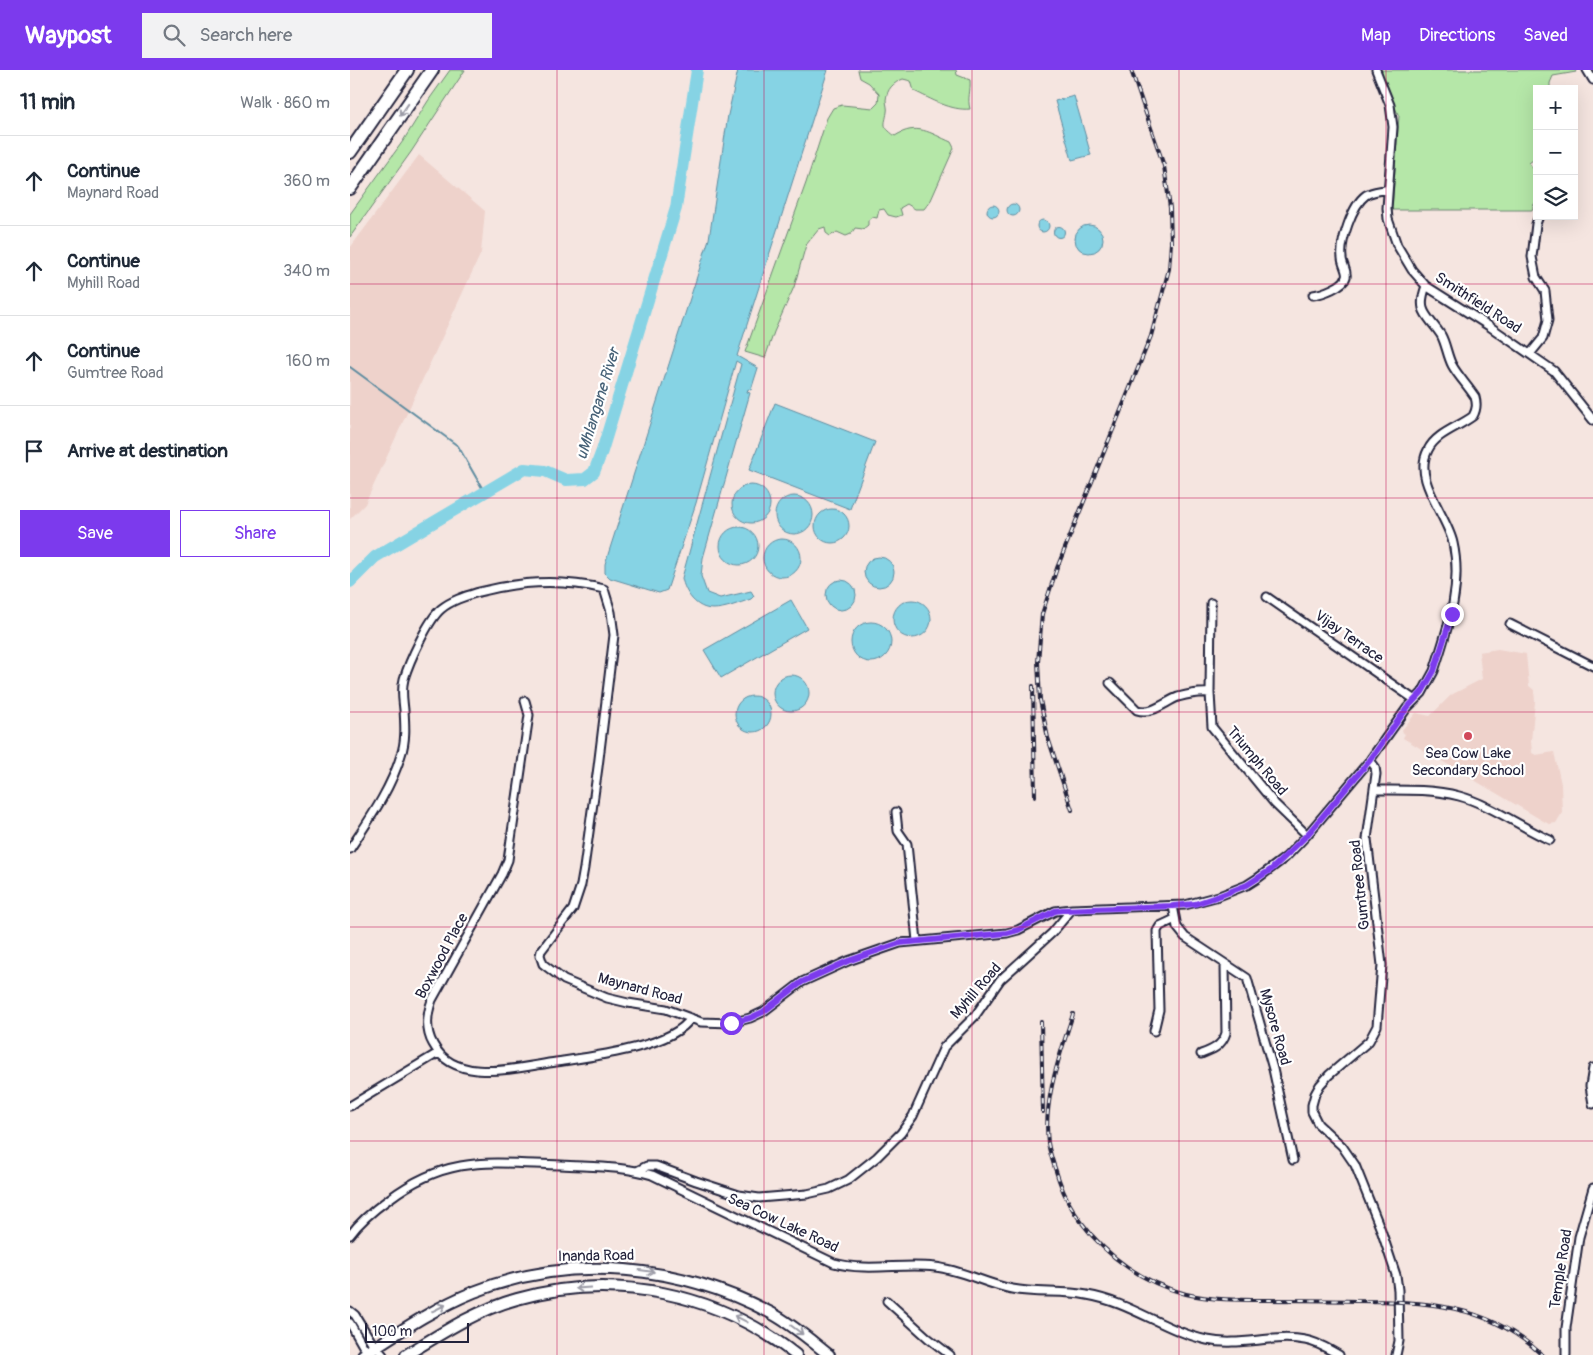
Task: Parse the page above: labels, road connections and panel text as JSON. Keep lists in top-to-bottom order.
{
  "streets": {
    "main road": ["Inanda Road"],
    "street": [
      "Smithfield Road",
      "Vijay Terrace",
      "Triumph Road",
      "Gumtree Road",
      "Boxwood Place",
      "Maynard Road",
      "Myhill Road",
      "Mysore Road",
      "Sea Cow Lake Road",
      "Temple Road"
    ]
  },
  "crossings": [
    ["Maynard Road", "Myhill Road"],
    ["Myhill Road", "Sea Cow Lake Road"]
  ],
  "water": ["uMhlangane River"],
  "places": ["Sea Cow Lake Secondary School"],
  "scale_bar": "100 m",
  "page": {
    "header": "Waypost",
    "search": "Search here",
    "nav": ["Map", "Directions", "Saved"],
    "heading": ["11 min", "Walk · 860 m"],
    "map_buttons": ["+", "−"],
    "list": [
      ["Continue", "Maynard Road", "360 m"],
      ["Continue", "Myhill Road", "340 m"],
      ["Continue", "Gumtree Road", "160 m"],
      "Arrive at destination"
    ],
    "buttons": ["Save", "Share"],
    "scale": "100 m"
  }
}
